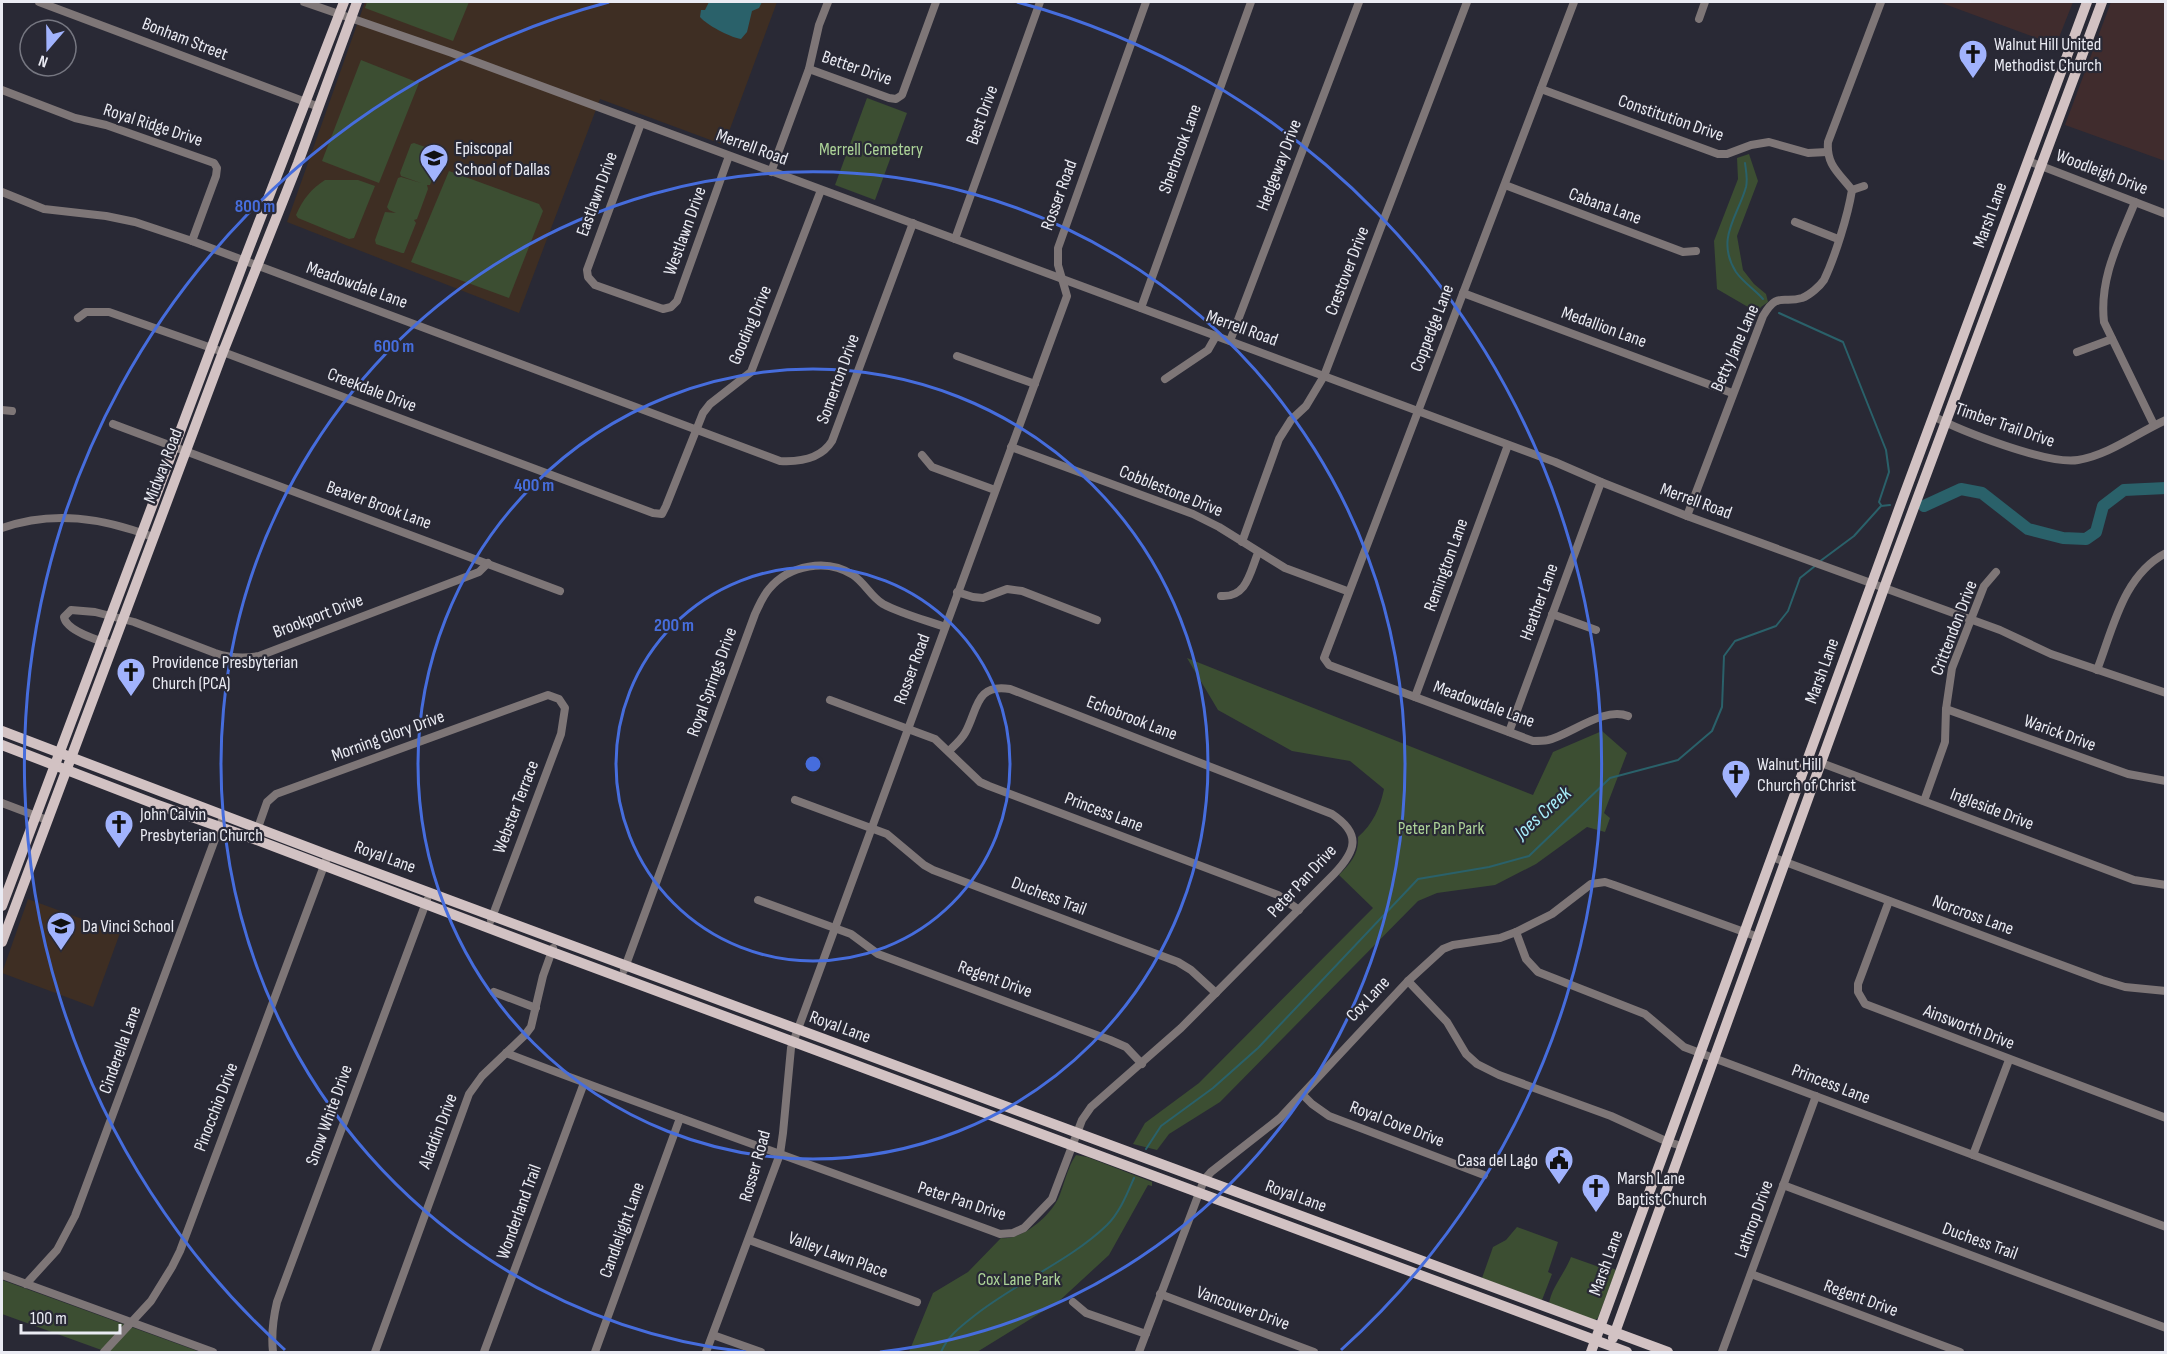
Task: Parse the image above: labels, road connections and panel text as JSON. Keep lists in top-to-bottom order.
{
  "streets": {
    "main road": ["Marsh Lane", "Midway Road", "Royal Lane"],
    "street": [
      "Bonham Street",
      "Better Drive",
      "Best Drive",
      "Constitution Drive",
      "Royal Ridge Drive",
      "Merrell Road",
      "Sherbrook Lane",
      "Hedgeway Drive",
      "Woodleigh Drive",
      "Eastlawn Drive",
      "Rosser Road",
      "Cabana Lane",
      "Westlawn Drive",
      "Crestover Drive",
      "Meadowdale Lane",
      "Gooding Drive",
      "Medallion Lane",
      "Coppedge Lane",
      "Betty Jane Lane",
      "Somerton Drive",
      "Creekdale Drive",
      "Timber Trail Drive",
      "Cobblestone Drive",
      "Beaver Brook Lane",
      "Remington Lane",
      "Heather Lane",
      "Brookport Drive",
      "Crittendon Drive",
      "Royal Springs Drive",
      "Echobrook Lane",
      "Warick Drive",
      "Morning Glory Drive",
      "Webster Terrace",
      "Ingleside Drive",
      "Princess Lane",
      "Peter Pan Drive",
      "Duchess Trail",
      "Norcross Lane",
      "Regent Drive",
      "Cox Lane",
      "Ainsworth Drive",
      "Cinderella Lane",
      "Pinocchio Drive",
      "Snow White Drive",
      "Royal Cove Drive",
      "Aladdin Drive",
      "Wonderland Trail",
      "Lathrop Drive",
      "Candlelight Lane",
      "Valley Lawn Place",
      "Vancouver Drive"
    ]
  },
  "crossings": [
    ["Bonham Street", "Midway Road"],
    ["Best Drive", "Merrell Road"],
    ["Constitution Drive", "Coppedge Lane"],
    ["Royal Ridge Drive", "Meadowdale Lane"],
    ["Merrell Road", "Sherbrook Lane"],
    ["Merrell Road", "Hedgeway Drive"],
    ["Merrell Road", "Eastlawn Drive"],
    ["Merrell Road", "Rosser Road"],
    ["Merrell Road", "Marsh Lane"],
    ["Merrell Road", "Westlawn Drive"],
    ["Merrell Road", "Crestover Drive"],
    ["Merrell Road", "Gooding Drive"],
    ["Merrell Road", "Coppedge Lane"],
    ["Merrell Road", "Betty Jane Lane"],
    ["Merrell Road", "Somerton Drive"],
    ["Merrell Road", "Midway Road"],
    ["Merrell Road", "Remington Lane"],
    ["Merrell Road", "Heather Lane"],
    ["Merrell Road", "Crittendon Drive"],
    ["Woodleigh Drive", "Marsh Lane"],
    ["Eastlawn Drive", "Westlawn Drive"],
    ["Rosser Road", "Cobblestone Drive"],
    ["Rosser Road", "Royal Springs Drive"],
    ["Rosser Road", "Princess Lane"],
    ["Rosser Road", "Royal Lane"],
    ["Rosser Road", "Peter Pan Drive"],
    ["Rosser Road", "Duchess Trail"],
    ["Rosser Road", "Regent Drive"],
    ["Rosser Road", "Valley Lawn Place"],
    ["Cabana Lane", "Coppedge Lane"],
    ["Marsh Lane", "Timber Trail Drive"],
    ["Marsh Lane", "Ingleside Drive"],
    ["Marsh Lane", "Princess Lane"],
    ["Marsh Lane", "Royal Lane"],
    ["Marsh Lane", "Norcross Lane"],
    ["Marsh Lane", "Cox Lane"],
    ["Crestover Drive", "Cobblestone Drive"],
    ["Meadowdale Lane", "Gooding Drive"],
    ["Meadowdale Lane", "Coppedge Lane"],
    ["Meadowdale Lane", "Somerton Drive"],
    ["Meadowdale Lane", "Midway Road"],
    ["Meadowdale Lane", "Remington Lane"],
    ["Meadowdale Lane", "Heather Lane"],
    ["Gooding Drive", "Somerton Drive"],
    ["Gooding Drive", "Creekdale Drive"],
    ["Medallion Lane", "Coppedge Lane"],
    ["Medallion Lane", "Betty Jane Lane"],
    ["Coppedge Lane", "Cobblestone Drive"],
    ["Creekdale Drive", "Midway Road"],
    ["Midway Road", "Beaver Brook Lane"],
    ["Midway Road", "Brookport Drive"],
    ["Midway Road", "Royal Lane"],
    ["Beaver Brook Lane", "Brookport Drive"],
    ["Crittendon Drive", "Warick Drive"],
    ["Crittendon Drive", "Ingleside Drive"],
    ["Royal Springs Drive", "Royal Lane"],
    ["Echobrook Lane", "Princess Lane"],
    ["Echobrook Lane", "Peter Pan Drive"],
    ["Morning Glory Drive", "Webster Terrace"],
    ["Morning Glory Drive", "Royal Lane"],
    ["Webster Terrace", "Royal Lane"],
    ["Princess Lane", "Peter Pan Drive"],
    ["Princess Lane", "Cox Lane"],
    ["Princess Lane", "Lathrop Drive"],
    ["Royal Lane", "Peter Pan Drive"],
    ["Royal Lane", "Cox Lane"],
    ["Royal Lane", "Cinderella Lane"],
    ["Royal Lane", "Pinocchio Drive"],
    ["Royal Lane", "Snow White Drive"],
    ["Royal Lane", "Aladdin Drive"],
    ["Peter Pan Drive", "Duchess Trail"],
    ["Peter Pan Drive", "Regent Drive"],
    ["Peter Pan Drive", "Aladdin Drive"],
    ["Peter Pan Drive", "Wonderland Trail"],
    ["Peter Pan Drive", "Candlelight Lane"],
    ["Duchess Trail", "Lathrop Drive"],
    ["Norcross Lane", "Ainsworth Drive"],
    ["Regent Drive", "Lathrop Drive"],
    ["Cox Lane", "Royal Cove Drive"],
    ["Cox Lane", "Vancouver Drive"]
  ],
  "water": ["Joes Creek"],
  "parks": ["Merrell Cemetery", "Peter Pan Park", "Cox Lane Park"],
  "places": {
    "church": [
      "Walnut Hill United Methodist Church",
      "Providence Presbyterian Church (PCA)",
      "Walnut Hill Church of Christ",
      "John Calvin Presbyterian Church",
      "Marsh Lane Baptist Church"
    ],
    "school or university": ["Episcopal School of Dallas", "Da Vinci School"],
    "public building": ["Casa del Lago"]
  },
  "scale_bar": "100 m",
  "north": "bottom",
  "rings": [
    "800 m",
    "600 m",
    "400 m",
    "200 m"
  ]
}
